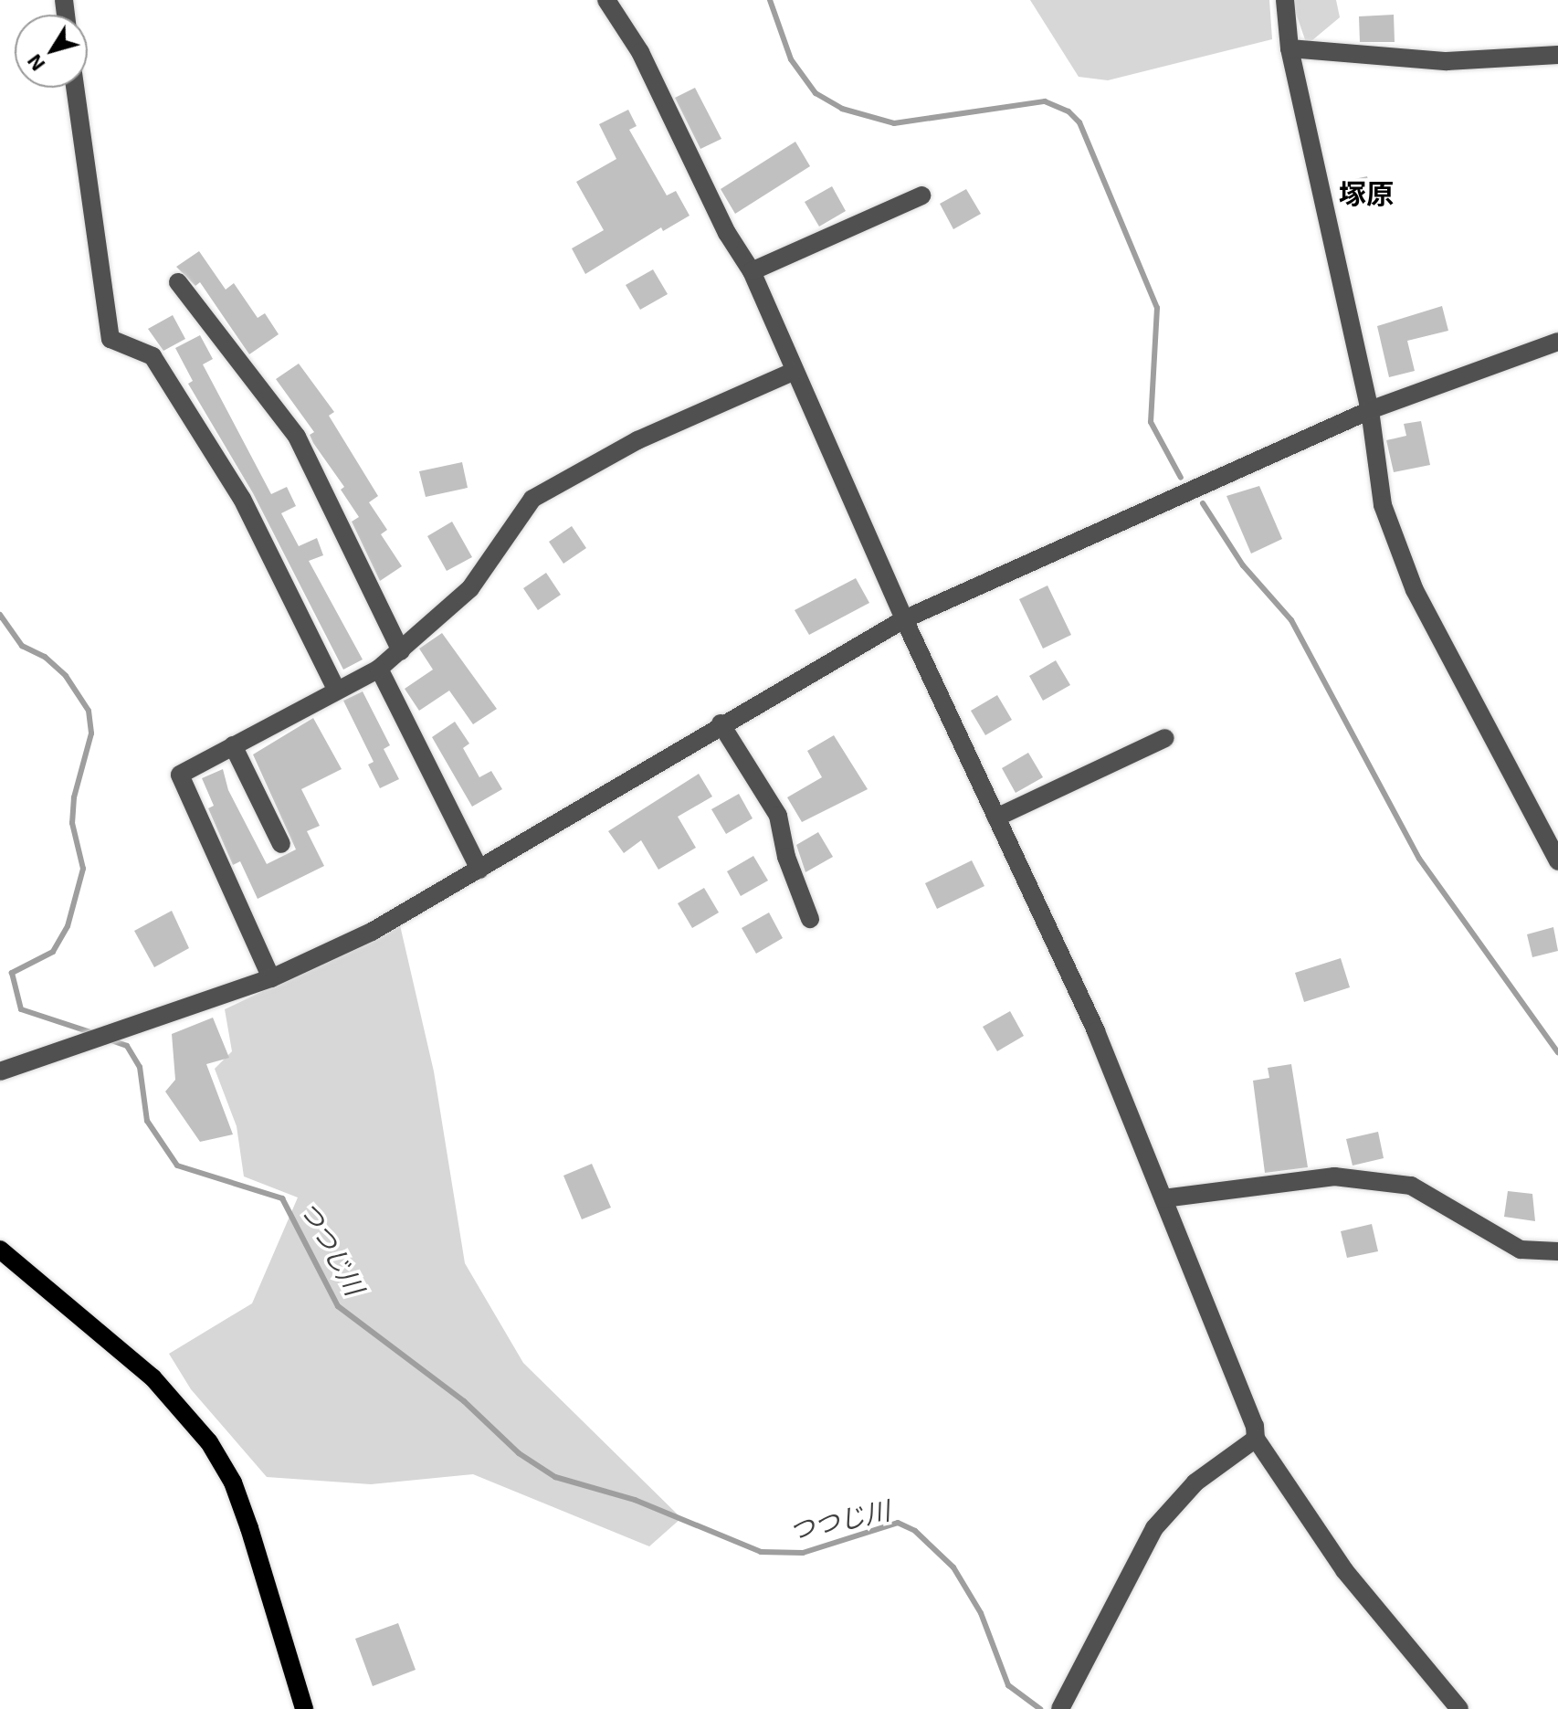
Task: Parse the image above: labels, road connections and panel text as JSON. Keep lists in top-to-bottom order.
{
  "districts": ["塚原"],
  "water": ["つつじ川"],
  "north": "bottom left"
}
